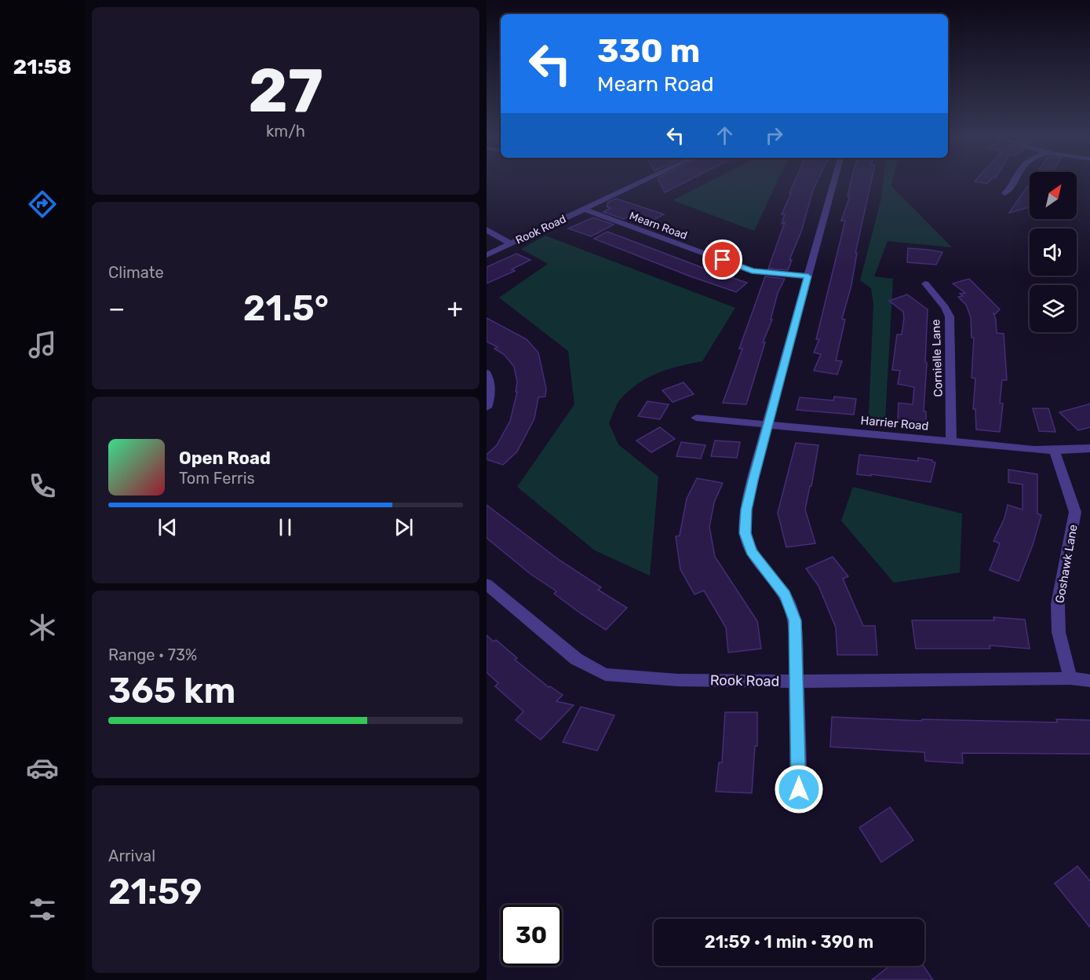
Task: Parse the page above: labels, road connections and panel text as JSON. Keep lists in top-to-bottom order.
{
  "streets": {
    "street": [
      "Mearn Road",
      "Rook Road",
      "Cornielle Lane",
      "Harrier Road",
      "Goshawk Lane"
    ]
  },
  "crossings": [
    ["Mearn Road", "Rook Road"],
    ["Rook Road", "Goshawk Lane"],
    ["Cornielle Lane", "Harrier Road"],
    ["Harrier Road", "Goshawk Lane"]
  ],
  "north": "top right",
  "page": {
    "tabs": "21:58",
    "tile": [
      ["27", "km/h"],
      "Climate",
      ["Range · 73%", "365 km"],
      ["Arrival", "21:59"]
    ],
    "turn": ["330 m", "Mearn Road"],
    "heat": ["−", "21.5°", "+"],
    "song": ["Open Road", "Tom Ferris"],
    "limit": "30",
    "trip": "21:59 · 1 min · 390 m"
  }
}
